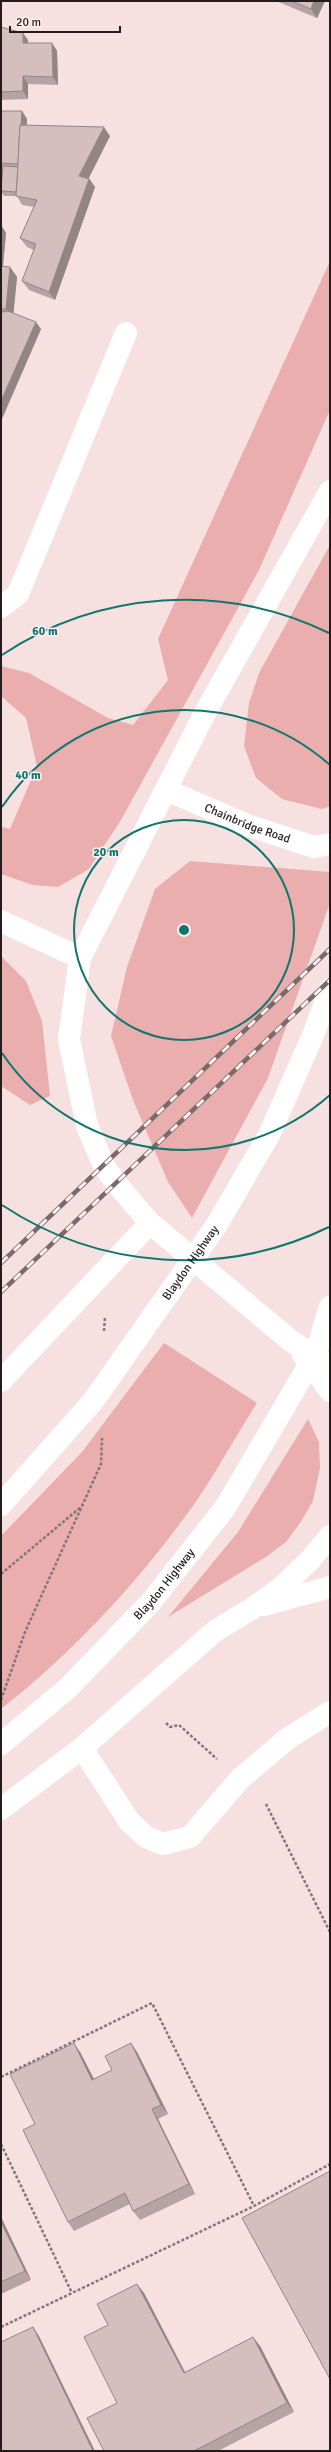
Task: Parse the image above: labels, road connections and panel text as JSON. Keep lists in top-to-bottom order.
{
  "streets": {
    "main road": ["Chainbridge Road", "Blaydon Highway"]
  },
  "scale_bar": "20 m",
  "rings": ["60 m", "40 m", "20 m"]
}
